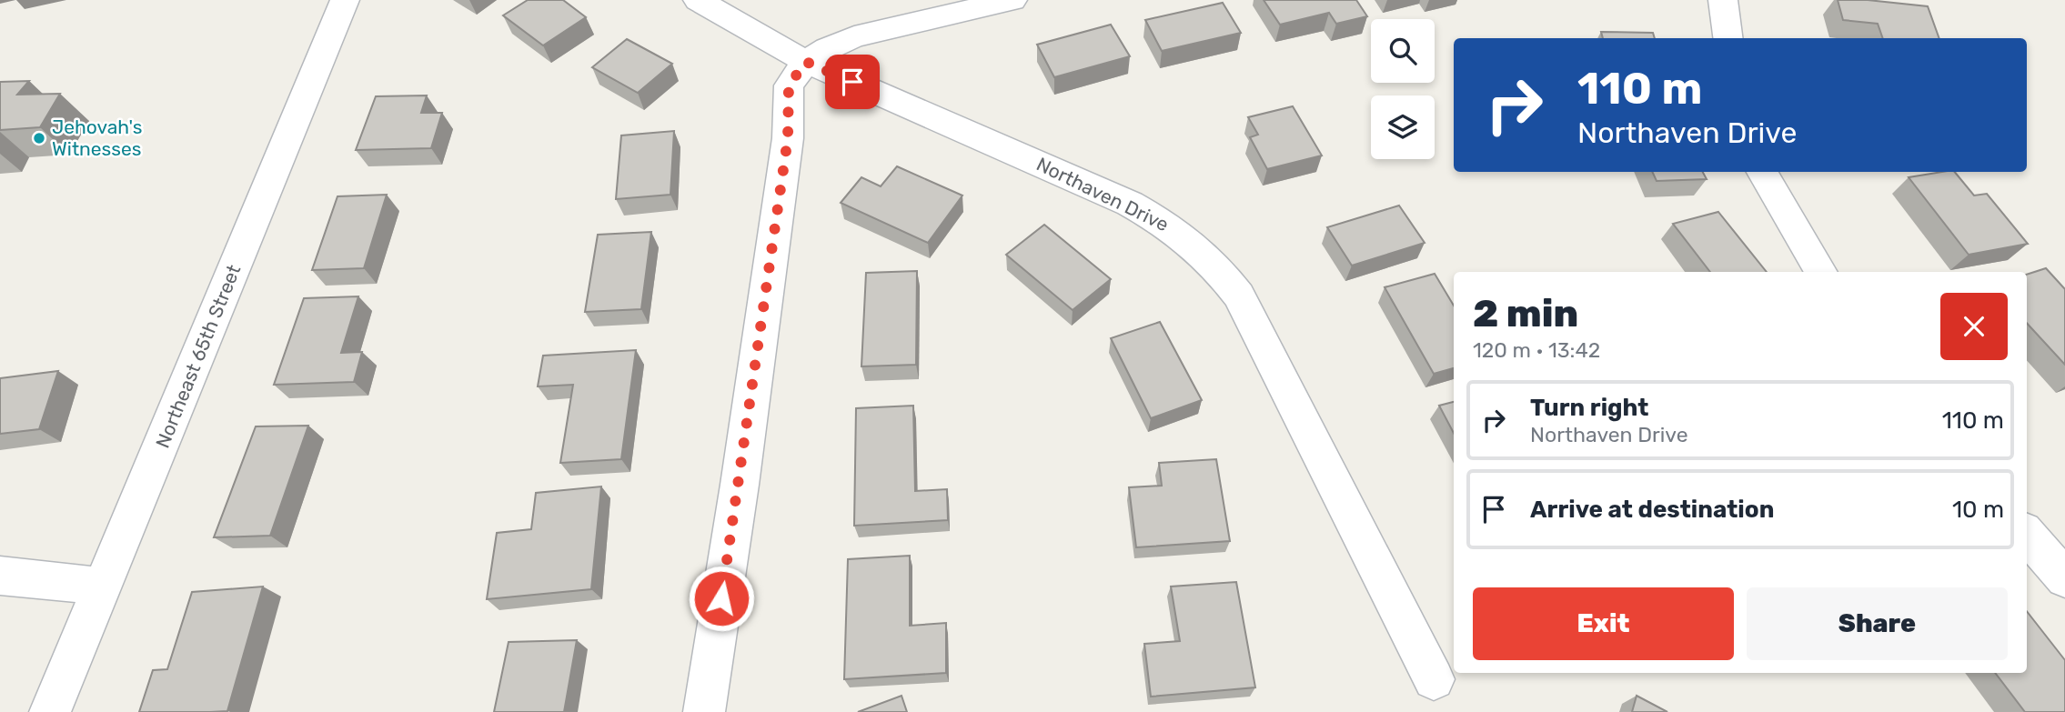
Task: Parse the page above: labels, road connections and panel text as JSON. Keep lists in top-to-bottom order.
{
  "streets": {
    "street": ["Northaven Drive", "Northeast 65th Street"]
  },
  "places": ["Jehovah's Witnesses"],
  "page": {
    "turn": ["110 m", "Northaven Drive"],
    "heading": ["2 min", "120 m · 13:42"],
    "list": [
      {
        "name": "Turn right",
        "note": "Northaven Drive",
        "value": "110 m"
      },
      {
        "name": "Arrive at destination",
        "value": "10 m"
      }
    ],
    "buttons": ["Exit", "Share"]
  }
}
